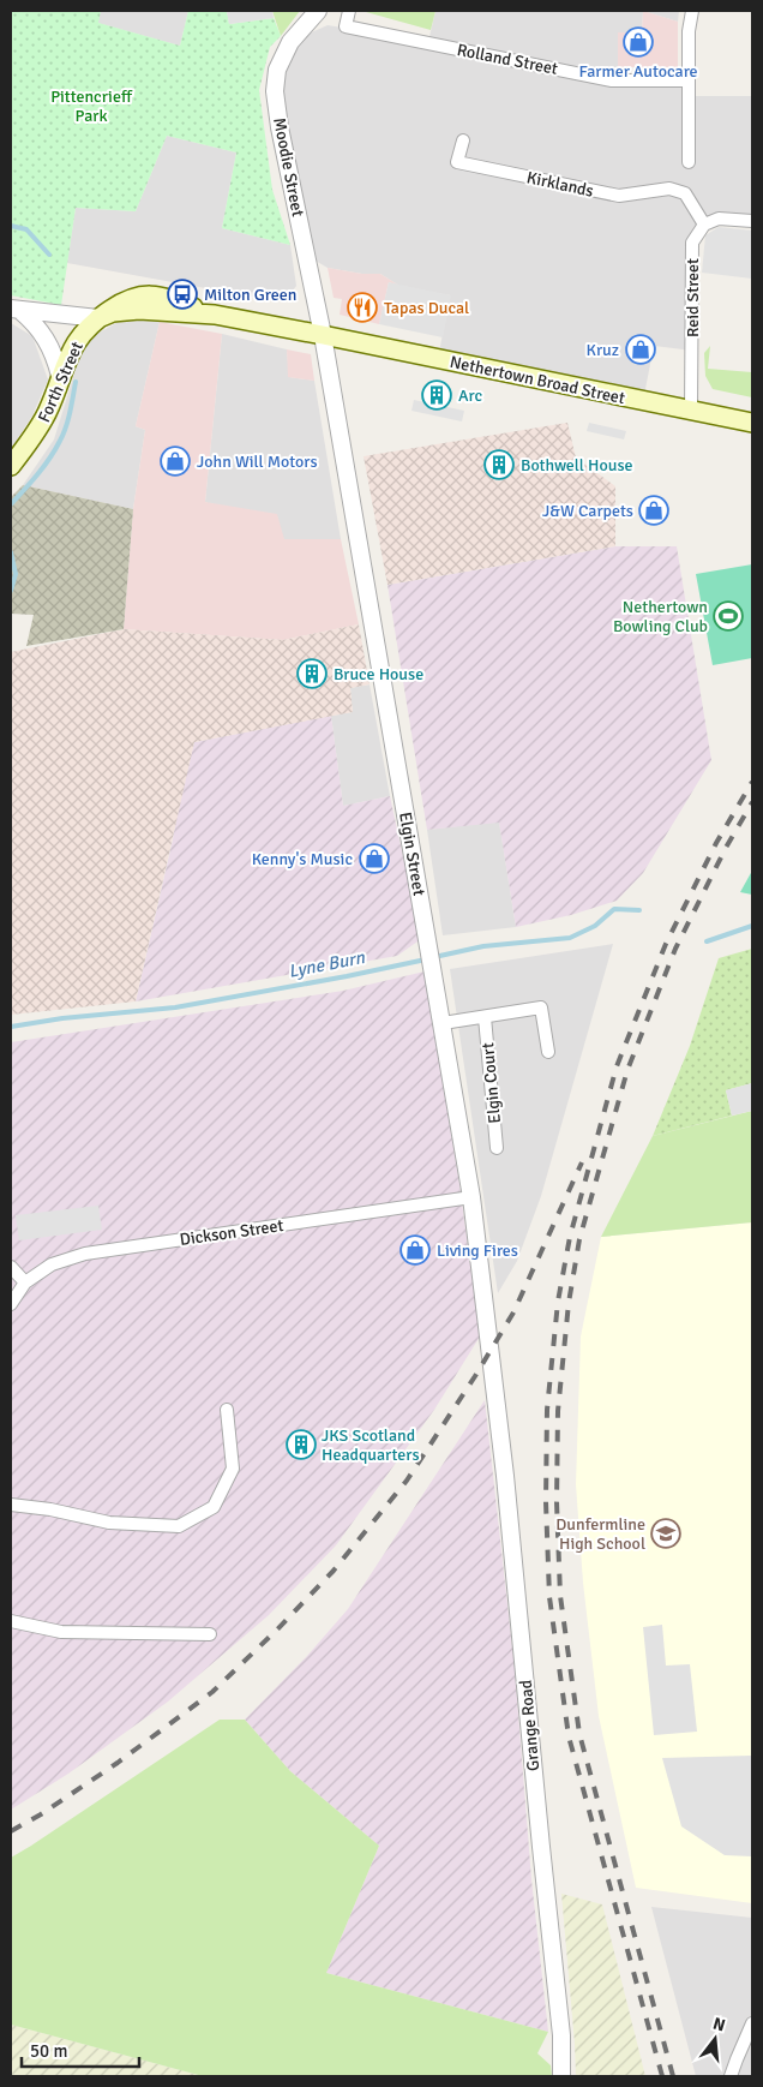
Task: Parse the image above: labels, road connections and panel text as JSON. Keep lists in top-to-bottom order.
{
  "streets": {
    "main road": ["Nethertown Broad Street", "Forth Street"],
    "street": [
      "Rolland Street",
      "Moodie Street",
      "Kirklands",
      "Reid Street",
      "Elgin Street",
      "Elgin Court",
      "Dickson Street",
      "Grange Road"
    ]
  },
  "crossings": [
    ["Moodie Street", "Nethertown Broad Street"],
    ["Moodie Street", "Elgin Street"],
    ["Kirklands", "Reid Street"],
    ["Reid Street", "Nethertown Broad Street"],
    ["Nethertown Broad Street", "Forth Street"],
    ["Nethertown Broad Street", "Elgin Street"],
    ["Elgin Street", "Dickson Street"],
    ["Elgin Street", "Grange Road"]
  ],
  "water": ["Lyne Burn"],
  "parks": ["Pittencrieff Park"],
  "places": {
    "shop": [
      "Farmer Autocare",
      "Kruz",
      "John Will Motors",
      "J&W Carpets",
      "Kenny's Music",
      "Living Fires"
    ],
    "bus stop": ["Milton Green"],
    "restaurant": ["Tapas Ducal"],
    "building": [
      "Arc",
      "Bothwell House",
      "Bruce House",
      "JKS Scotland Headquarters"
    ],
    "sports": ["Nethertown Bowling Club"],
    "school or university": ["Dunfermline High School"]
  },
  "scale_bar": "50 m",
  "north": "top"
}
